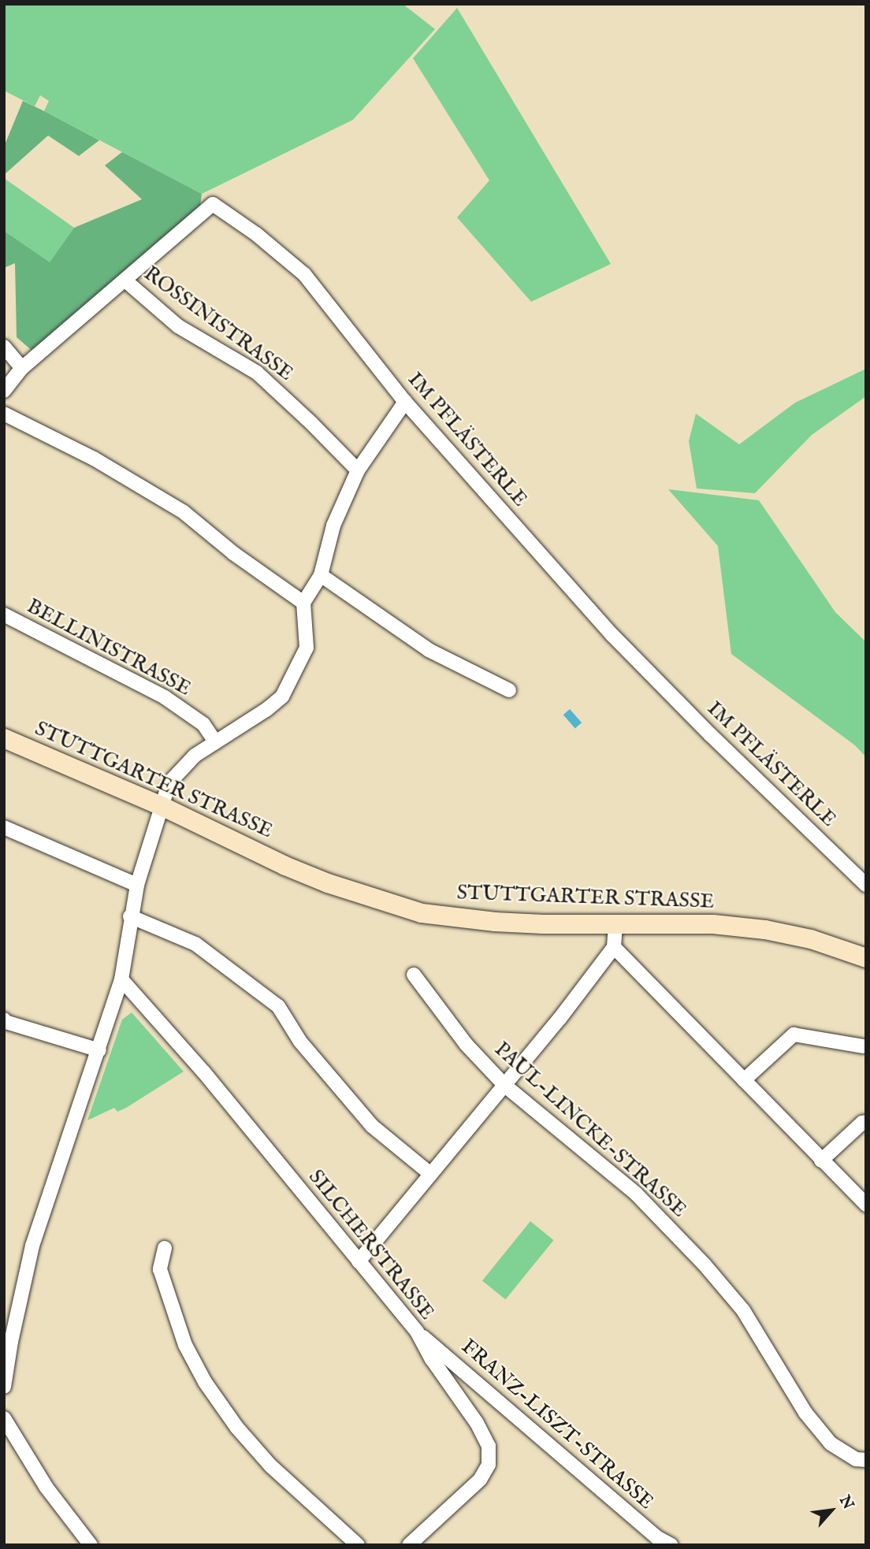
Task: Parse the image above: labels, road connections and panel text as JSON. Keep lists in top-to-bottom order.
{
  "streets": {
    "main road": ["STUTTGARTER STRASSE"],
    "street": [
      "ROSSINISTRASSE",
      "IM PFLÄSTERLE",
      "BELLINISTRASSE",
      "PAUL-LINCKE-STRASSE",
      "SILCHERSTRASSE",
      "FRANZ-LISZT-STRASSE"
    ]
  },
  "crossings": [
    ["ROSSINISTRASSE", "IM PFLÄSTERLE"],
    ["SILCHERSTRASSE", "FRANZ-LISZT-STRASSE"]
  ],
  "north": "top right"
}
